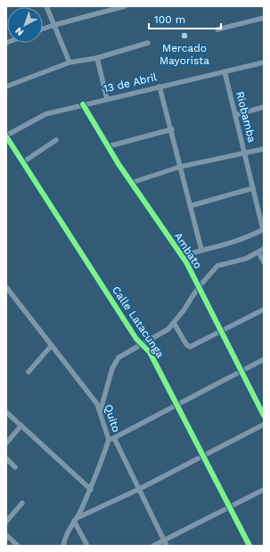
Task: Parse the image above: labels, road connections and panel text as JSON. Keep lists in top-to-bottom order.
{
  "streets": {
    "street": [
      "13 de Abril",
      "Riobamba",
      "Ambato",
      "Calle Latacunga",
      "Quito"
    ]
  },
  "crossings": [
    ["13 de Abril", "Riobamba"],
    ["13 de Abril", "Ambato"],
    ["13 de Abril", "Calle Latacunga"]
  ],
  "places": ["Mercado Mayorista"],
  "scale_bar": "100 m",
  "north": "bottom left"
}
